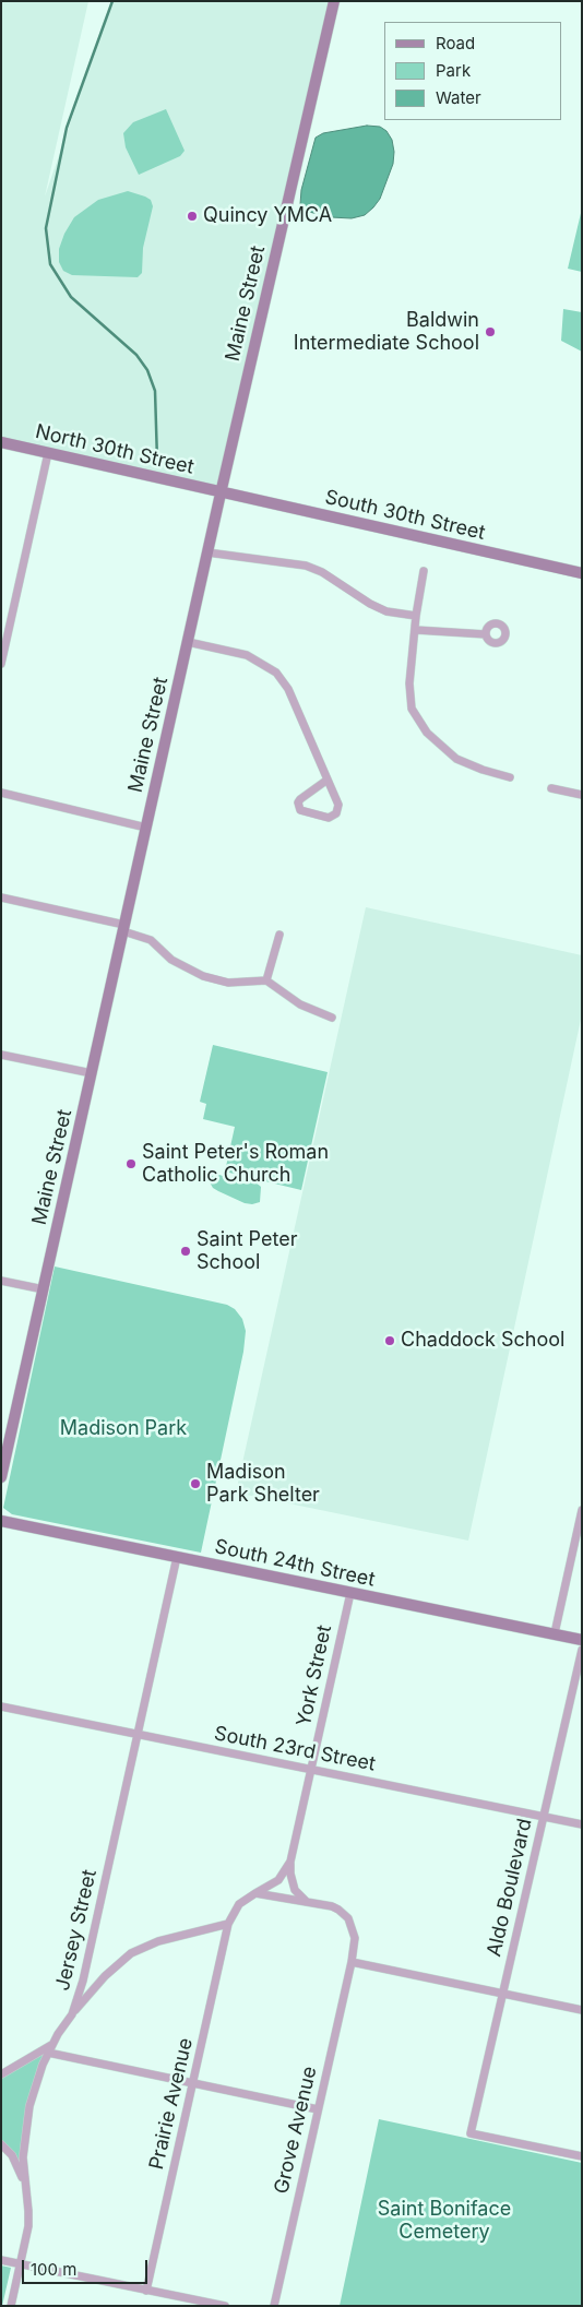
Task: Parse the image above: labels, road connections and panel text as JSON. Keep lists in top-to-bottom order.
{
  "streets": {
    "street": [
      "Maine Street",
      "North 30th Street",
      "South 30th Street",
      "South 24th Street",
      "York Street",
      "South 23rd Street",
      "Aldo Boulevard",
      "Jersey Street",
      "Prairie Avenue",
      "Grove Avenue"
    ]
  },
  "crossings": [
    ["Maine Street", "North 30th Street"],
    ["Maine Street", "South 30th Street"],
    ["North 30th Street", "South 30th Street"],
    ["South 24th Street", "York Street"],
    ["South 24th Street", "Jersey Street"],
    ["York Street", "South 23rd Street"],
    ["York Street", "Prairie Avenue"],
    ["York Street", "Grove Avenue"],
    ["South 23rd Street", "Aldo Boulevard"],
    ["South 23rd Street", "Jersey Street"]
  ],
  "parks": ["Madison Park", "Saint Boniface Cemetery"],
  "places": [
    "Quincy YMCA",
    "Baldwin Intermediate School",
    "Saint Peter's Roman Catholic Church",
    "Saint Peter School",
    "Chaddock School",
    "Madison Park Shelter"
  ],
  "legend": ["Road", "Park", "Water"],
  "scale_bar": "100 m"
}
